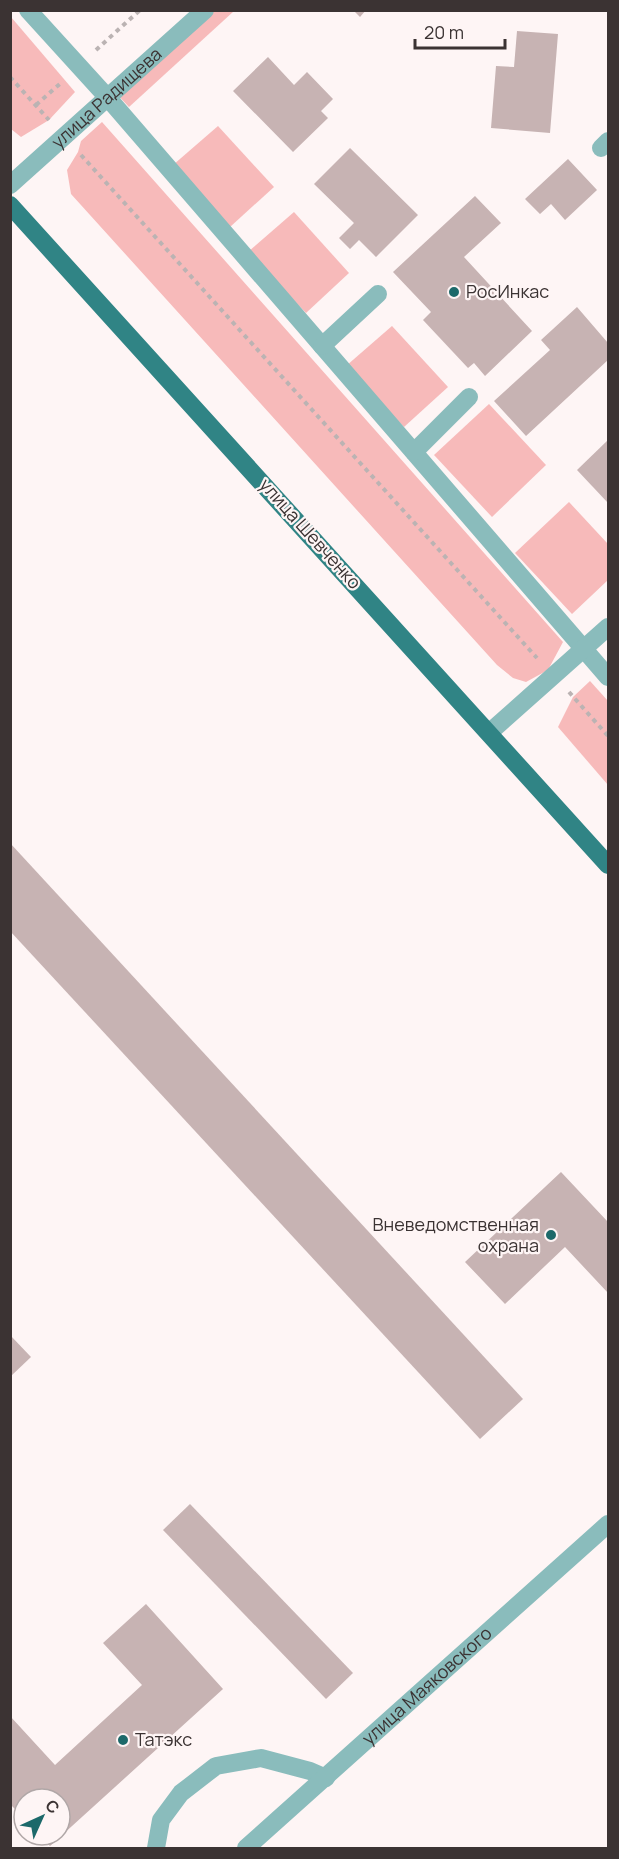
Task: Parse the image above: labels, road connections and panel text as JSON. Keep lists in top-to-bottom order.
{
  "streets": {
    "main road": ["улица Шевченко"],
    "street": ["улица Радищева", "улица Маяковского"]
  },
  "places": ["РосИнкас", "Вневедомственная охрана", "Татэкс"],
  "scale_bar": "20 m",
  "north": "top right"
}
